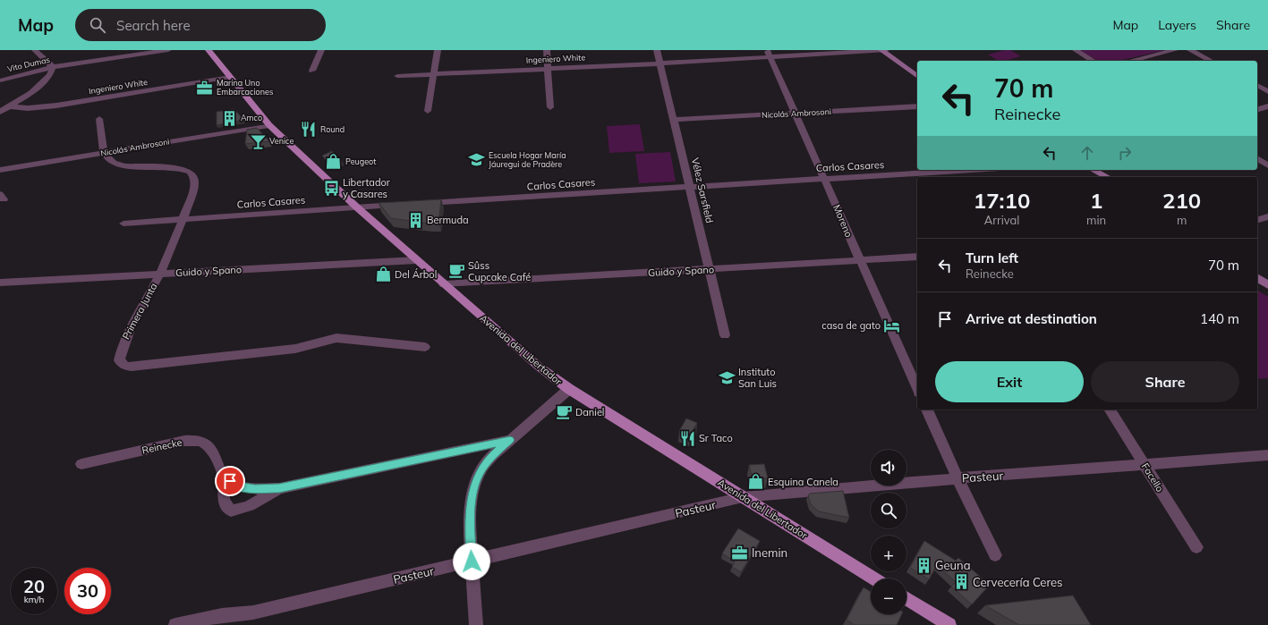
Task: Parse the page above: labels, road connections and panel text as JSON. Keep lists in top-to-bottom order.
{
  "streets": {
    "main road": ["Avenida del Libertador"],
    "street": [
      "Ingeniero White",
      "Vito Dumas",
      "Nicolás Ambrosoni",
      "Carlos Casares",
      "Vélez Sarsfield",
      "Moreno",
      "Guido y Spano",
      "Primera Junta",
      "Reinecke",
      "Pasteur",
      "Facello"
    ]
  },
  "crossings": [
    ["Ingeniero White", "Vélez Sarsfield"],
    ["Ingeniero White", "Moreno"],
    ["Ingeniero White", "Avenida del Libertador"],
    ["Nicolás Ambrosoni", "Vélez Sarsfield"],
    ["Nicolás Ambrosoni", "Moreno"],
    ["Nicolás Ambrosoni", "Primera Junta"],
    ["Nicolás Ambrosoni", "Avenida del Libertador"],
    ["Carlos Casares", "Vélez Sarsfield"],
    ["Carlos Casares", "Moreno"],
    ["Carlos Casares", "Primera Junta"],
    ["Carlos Casares", "Avenida del Libertador"],
    ["Vélez Sarsfield", "Guido y Spano"],
    ["Moreno", "Guido y Spano"],
    ["Guido y Spano", "Primera Junta"],
    ["Guido y Spano", "Avenida del Libertador"],
    ["Avenida del Libertador", "Reinecke"],
    ["Avenida del Libertador", "Pasteur"],
    ["Pasteur", "Facello"]
  ],
  "places": {
    "office": ["Marina Uno Embarcaciones", "Inemin"],
    "building": [
      "Amco",
      "Bermuda",
      "Geuna",
      "Cervecería Ceres"
    ],
    "restaurant": ["Round", "Sr Taco"],
    "bar": ["Venice"],
    "school or university": ["Escuela Hogar María Jáuregui de Pradère", "Instituto San Luis"],
    "shop": ["Peugeot", "Del Árbol", "Esquina Canela"],
    "bus stop": ["Libertador y Casares"],
    "cafe": ["Sûss Cupcake Café", "Daniel"],
    "hotel": ["casa de gato"]
  },
  "page": {
    "header": "Map",
    "search": "Search here",
    "nav": ["Map", "Layers", "Share"],
    "turn": ["70 m", "Reinecke"],
    "eta": [
      "17:10",
      "Arrival",
      "1",
      "min",
      "210",
      "m"
    ],
    "list": [
      {
        "name": "Turn left",
        "note": "Reinecke",
        "value": "70 m"
      },
      {
        "name": "Arrive at destination",
        "value": "140 m"
      }
    ],
    "buttons": ["Exit", "Share"],
    "map_buttons": ["+", "−"],
    "speed": "20 km/h",
    "limit": "30"
  }
}
